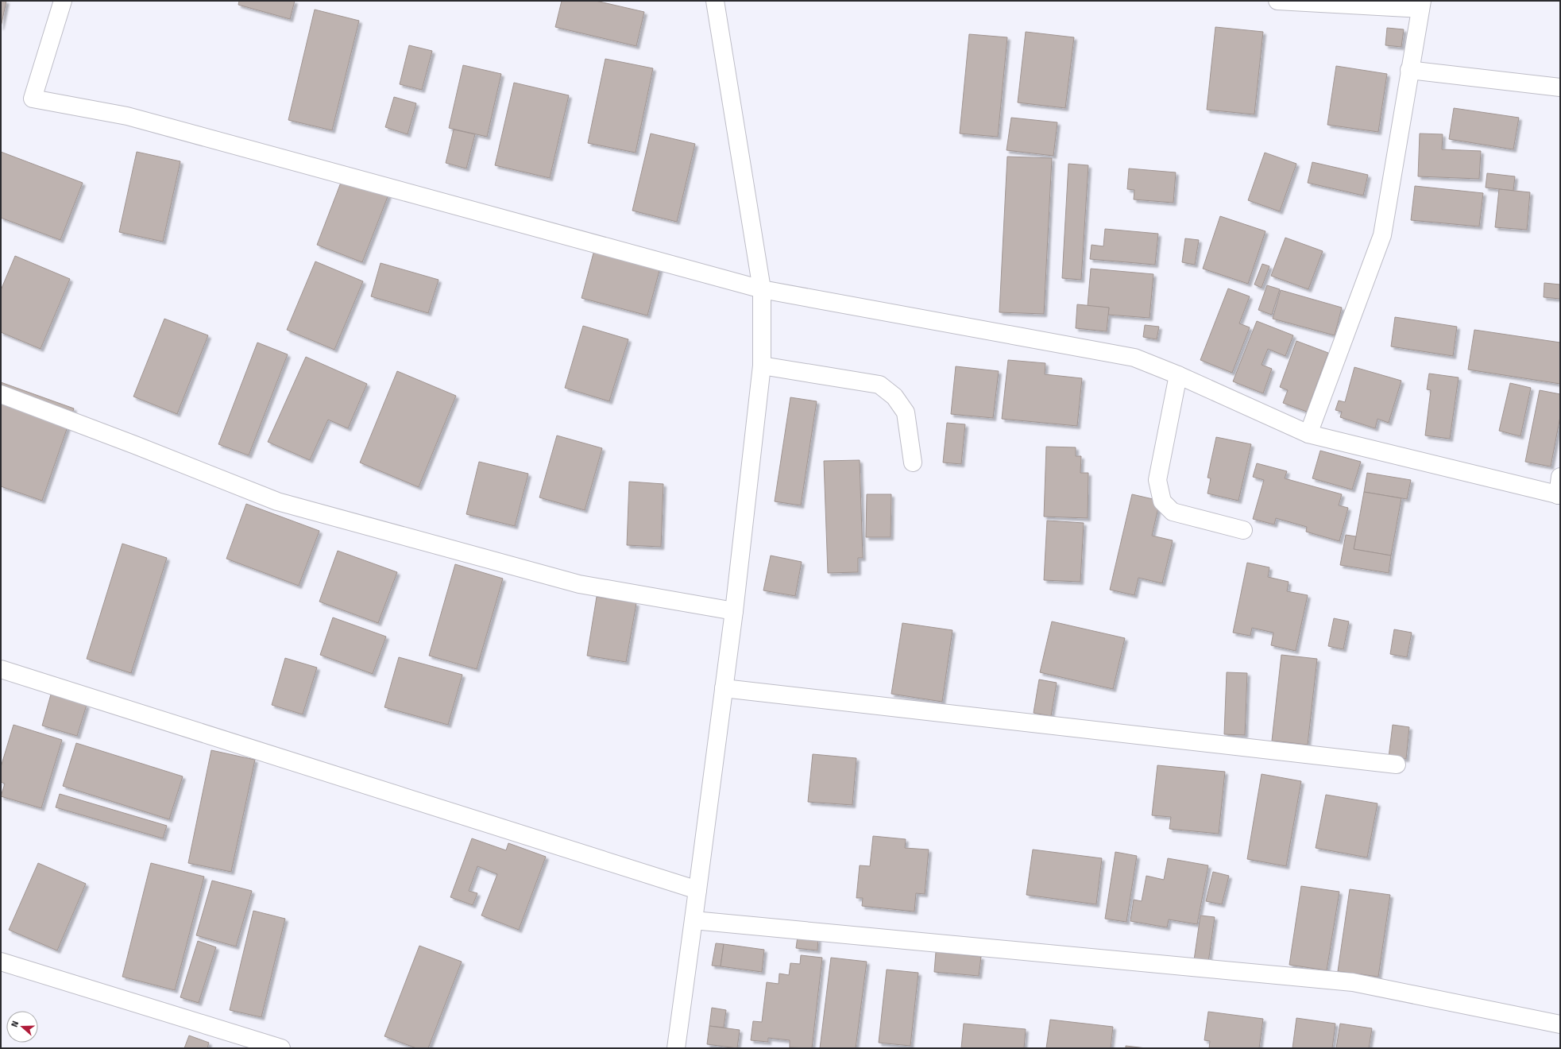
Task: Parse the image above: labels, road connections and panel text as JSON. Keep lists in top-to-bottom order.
{
  "north": "left"
}
